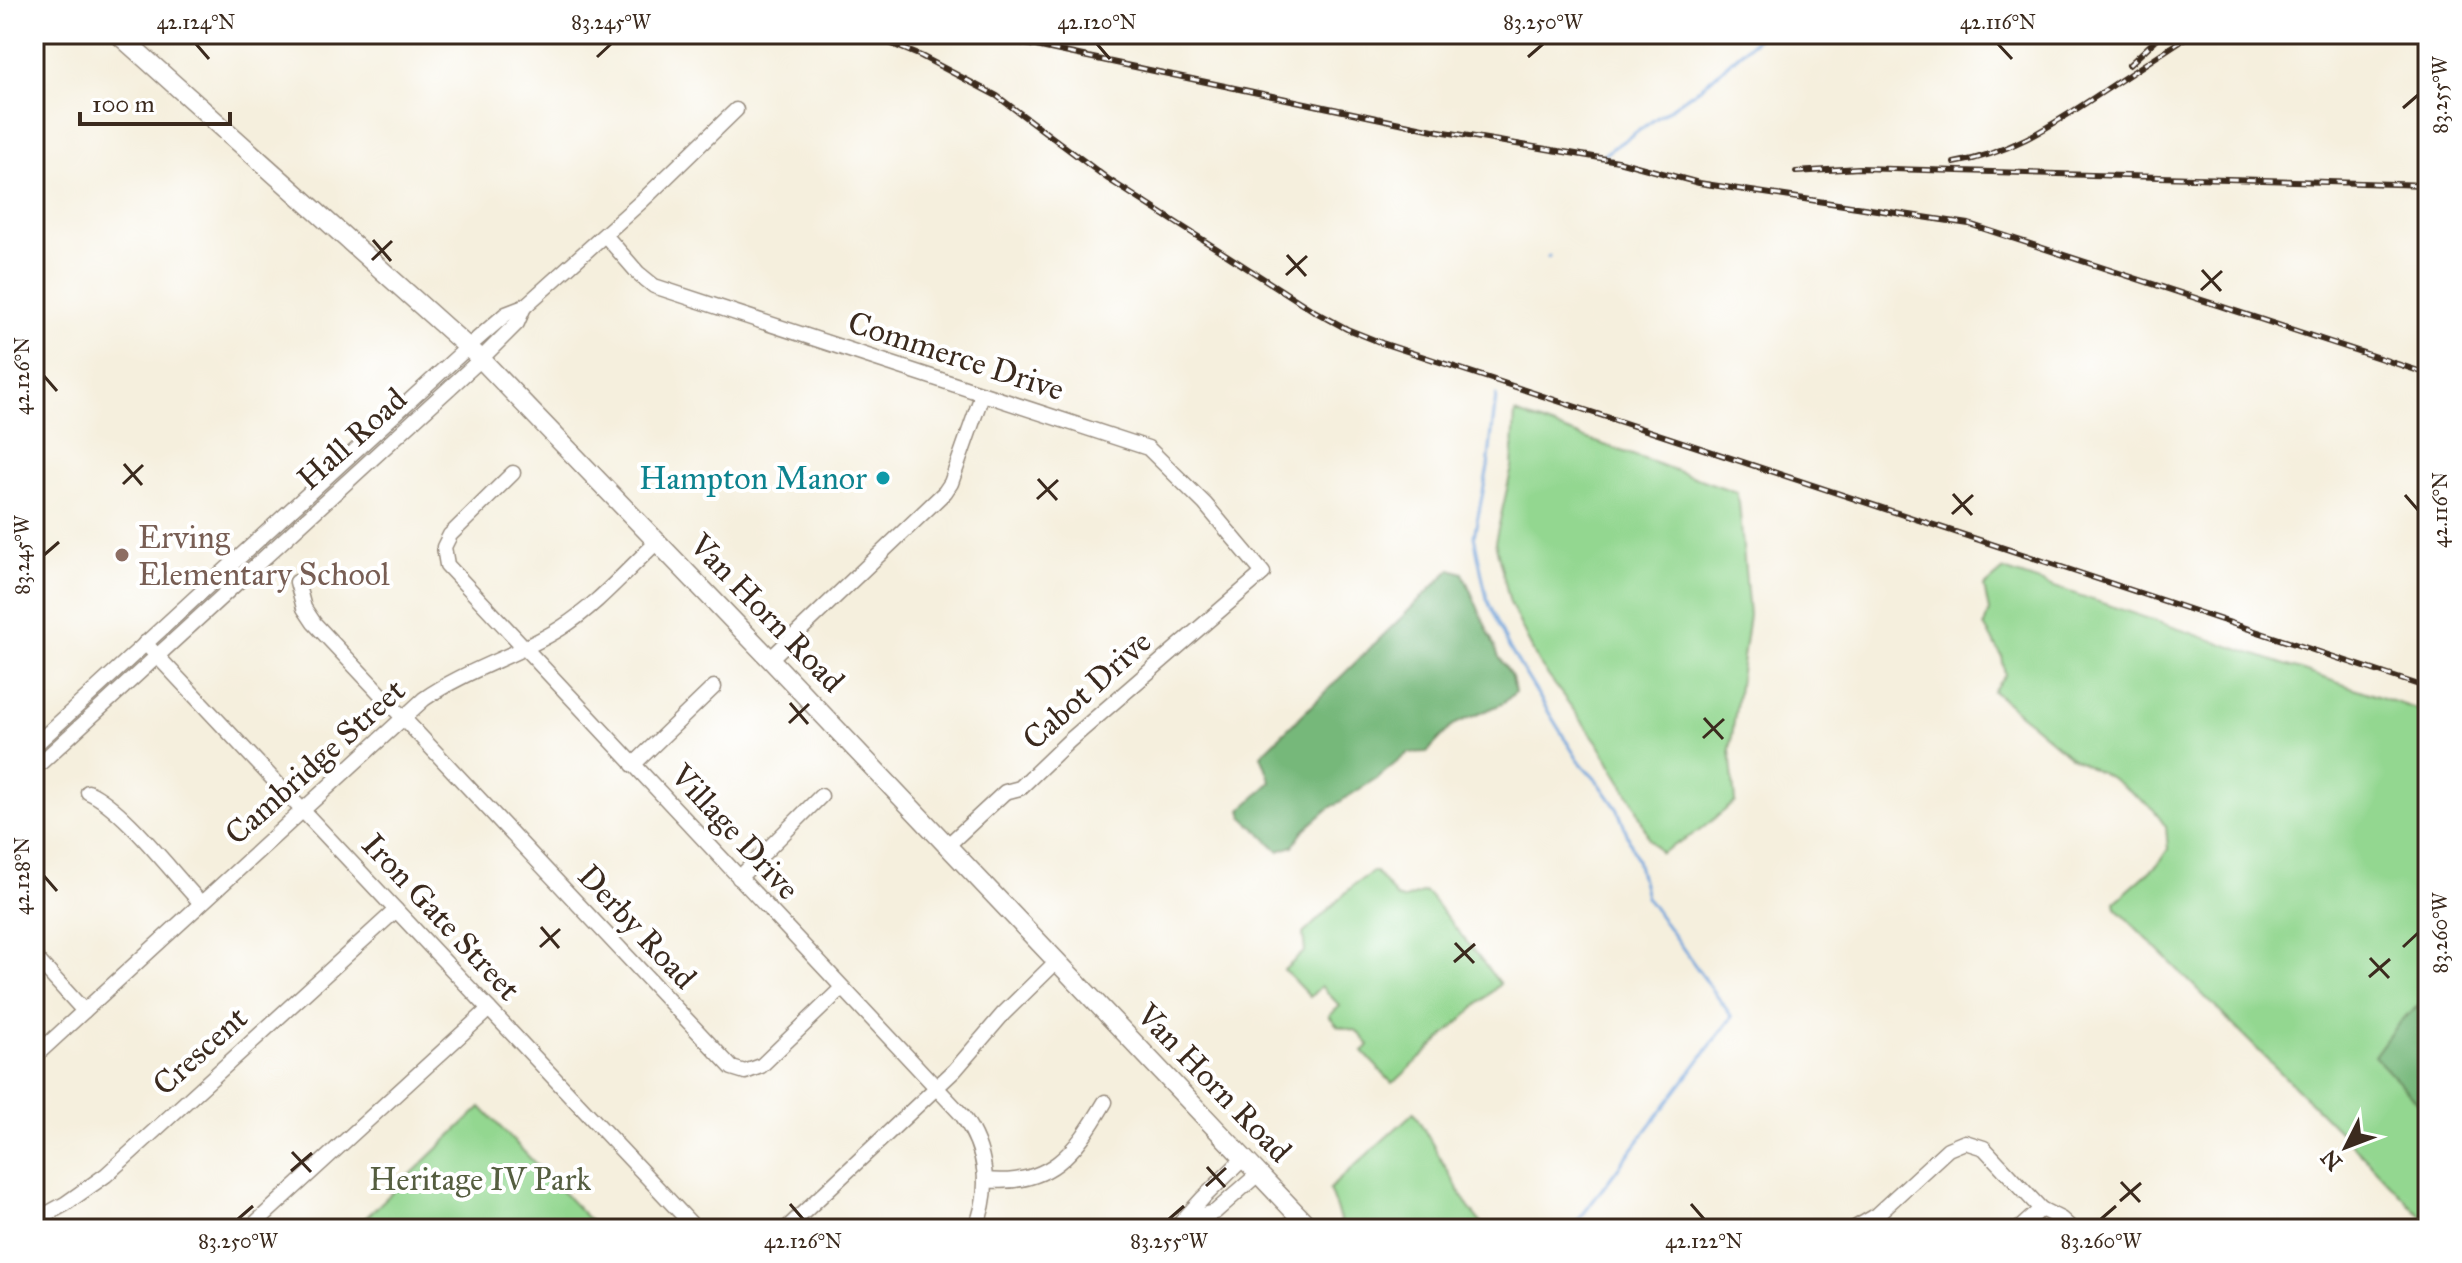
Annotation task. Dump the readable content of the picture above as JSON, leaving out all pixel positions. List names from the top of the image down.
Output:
{
  "streets": {
    "main road": ["Van Horn Road"],
    "street": [
      "Commerce Drive",
      "Hall Road",
      "Cabot Drive",
      "Cambridge Street",
      "Village Drive",
      "Iron Gate Street",
      "Derby Road",
      "Crescent"
    ]
  },
  "crossings": [
    ["Commerce Drive", "Hall Road"],
    ["Commerce Drive", "Cabot Drive"],
    ["Hall Road", "Van Horn Road"],
    ["Hall Road", "Iron Gate Street"],
    ["Van Horn Road", "Cabot Drive"],
    ["Van Horn Road", "Cambridge Street"],
    ["Cambridge Street", "Village Drive"],
    ["Cambridge Street", "Iron Gate Street"],
    ["Cambridge Street", "Derby Road"],
    ["Village Drive", "Derby Road"],
    ["Iron Gate Street", "Crescent"]
  ],
  "parks": ["Heritage IV Park"],
  "places": ["Hampton Manor", "Erving Elementary School"],
  "scale_bar": "100 m",
  "north": "bottom left",
  "coordinates": [
    "42.124°N",
    "83.245°W",
    "42.120°N",
    "83.250°W",
    "42.116°N",
    "83.255°W",
    "42.126°N",
    "42.128°N",
    "83.260°W",
    "42.122°N"
  ]
}
